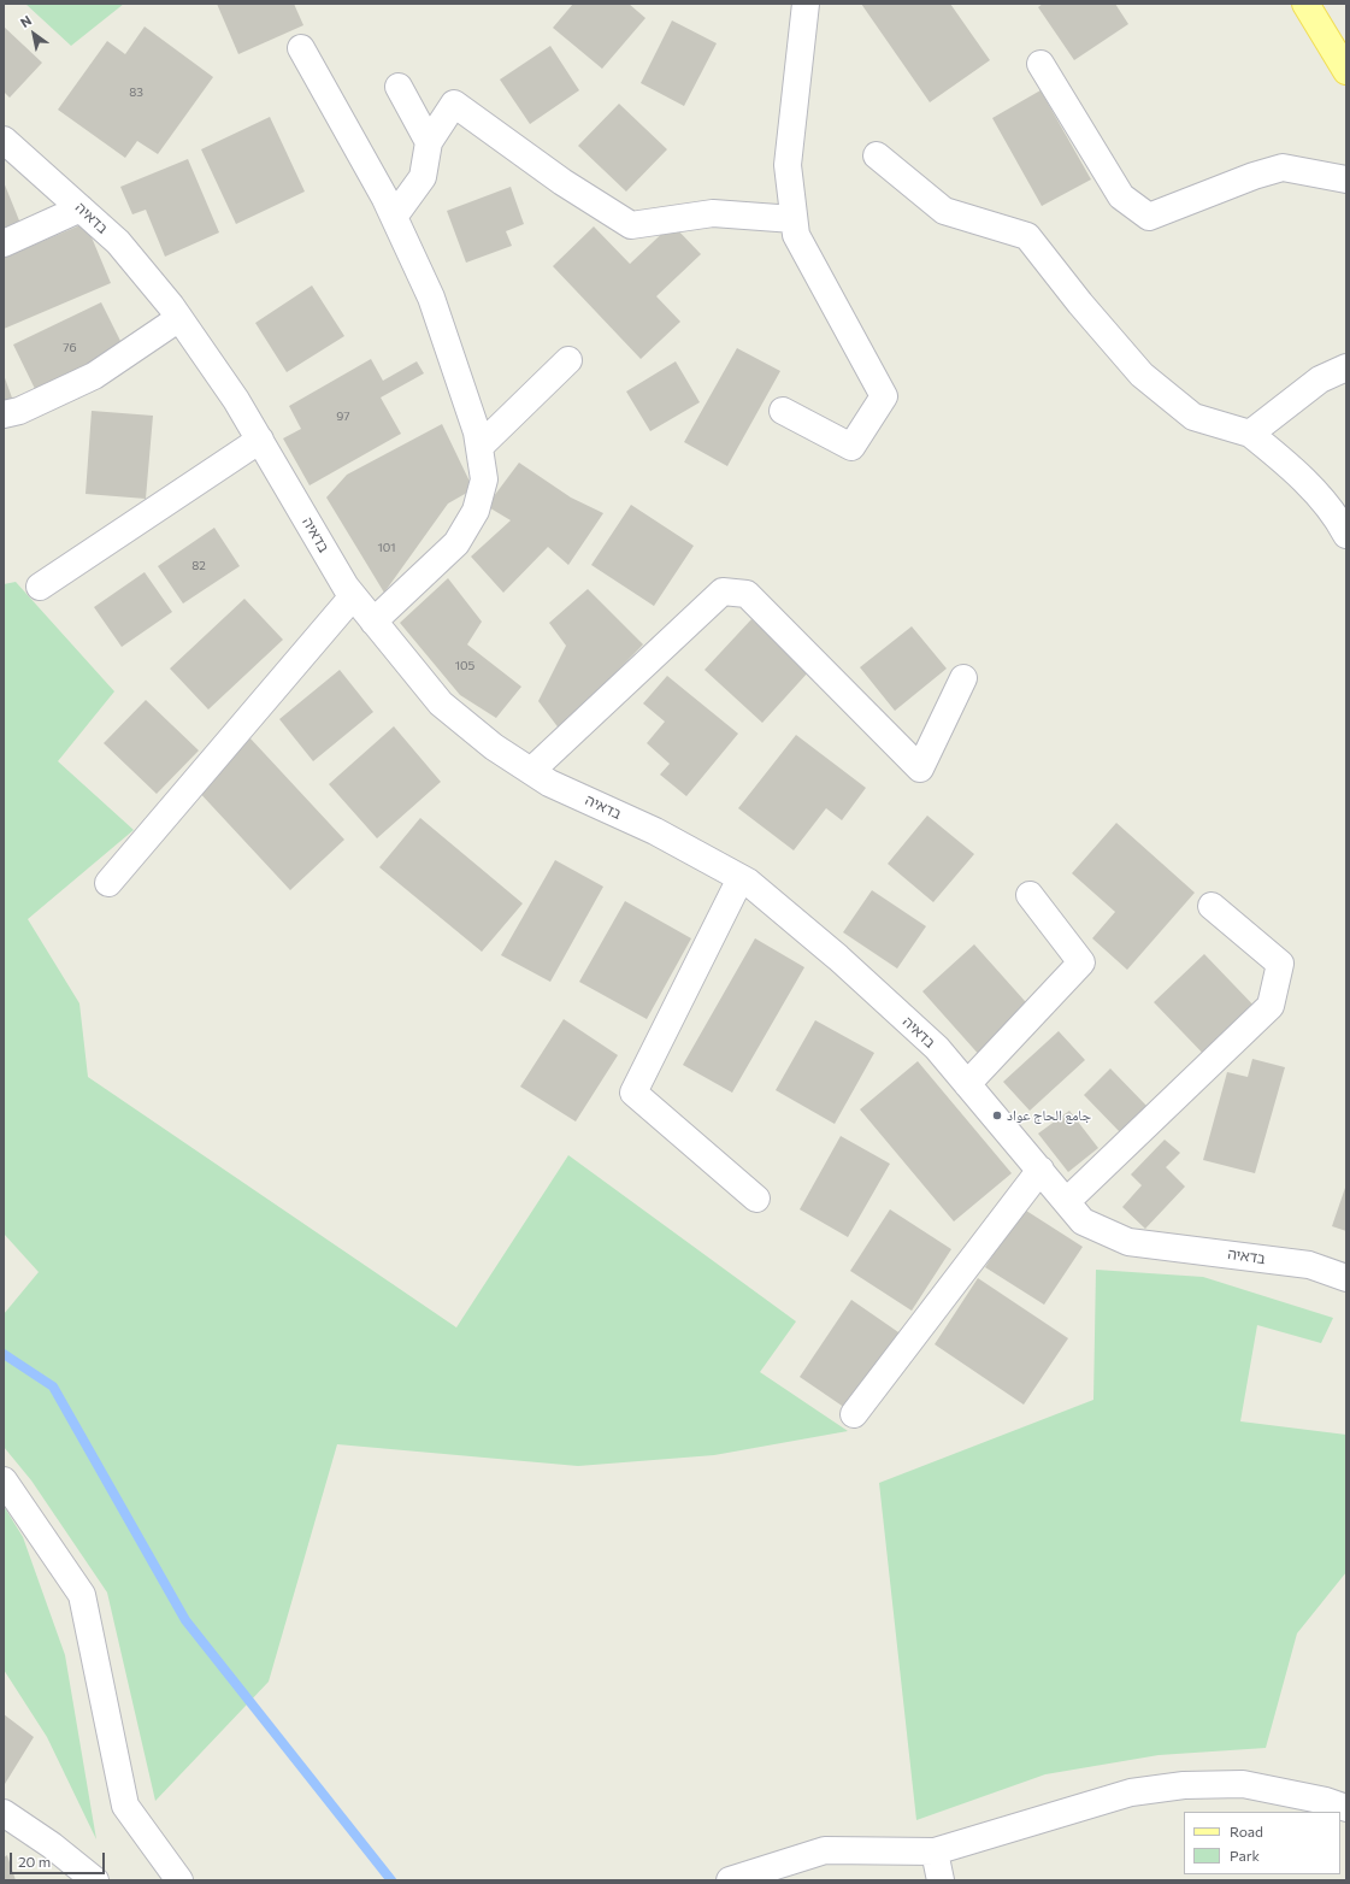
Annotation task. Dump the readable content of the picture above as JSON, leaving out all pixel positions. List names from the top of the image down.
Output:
{
  "streets": {
    "street": ["בדאיה"]
  },
  "places": ["جامع الحاج عواد"],
  "house_numbers": [
    "83",
    "76",
    "97",
    "101",
    "82",
    "105"
  ],
  "legend": ["Road", "Park"],
  "scale_bar": "20 m",
  "north": "top left"
}
